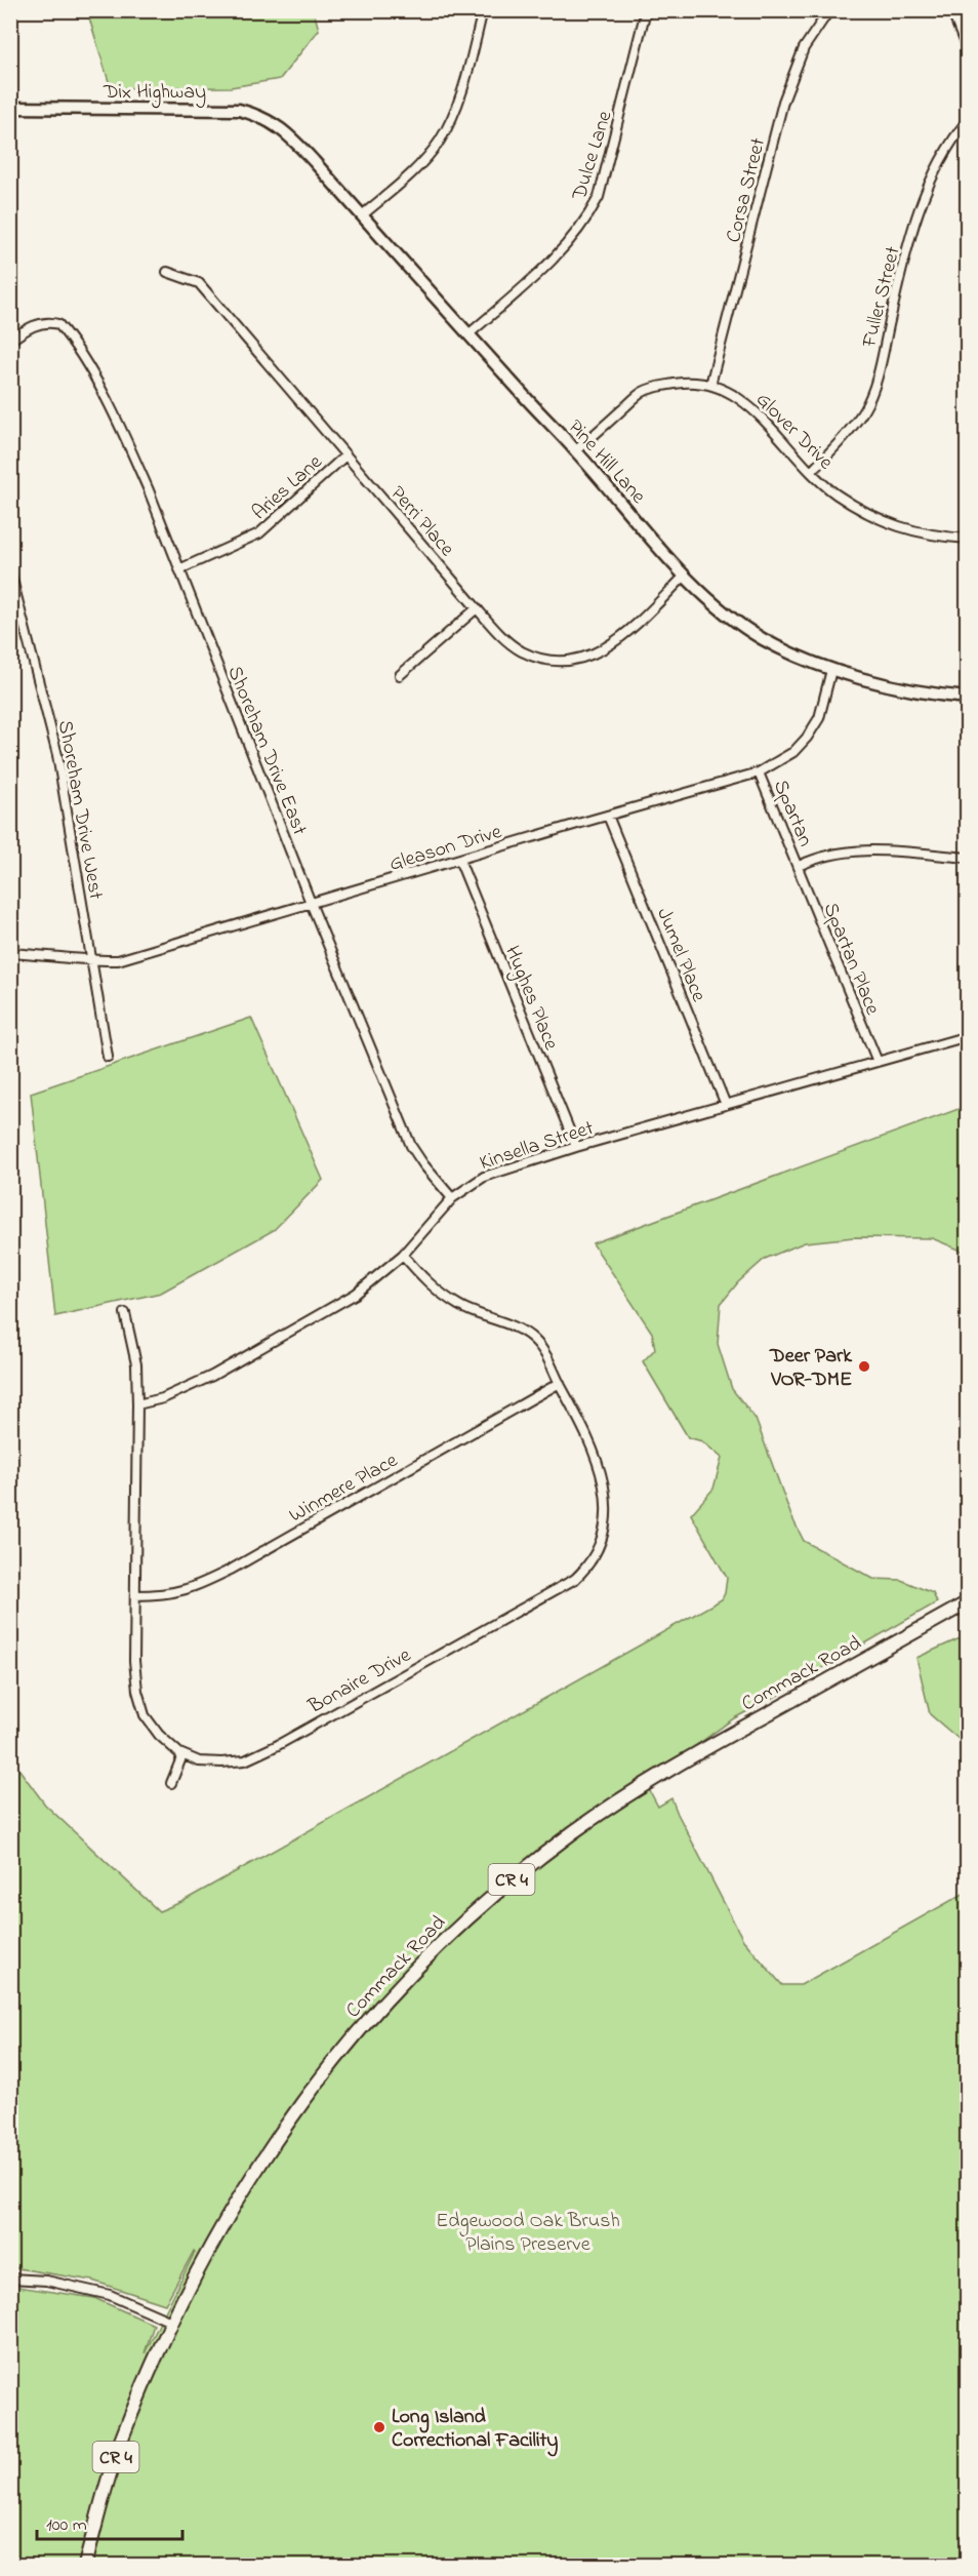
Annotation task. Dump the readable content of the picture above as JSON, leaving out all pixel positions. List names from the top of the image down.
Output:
{
  "streets": {
    "main road": ["Commack Road", "CR 4"],
    "street": [
      "Dix Highway",
      "Dulce Lane",
      "Corsa Street",
      "Fuller Street",
      "Glover Drive",
      "Pine Hill Lane",
      "Aries Lane",
      "Perri Place",
      "Shoreham Drive East",
      "Shoreham Drive West",
      "Spartan",
      "Gleason Drive",
      "Jumel Place",
      "Spartan Place",
      "Hughes Place",
      "Kinsella Street",
      "Winmere Place",
      "Bonaire Drive"
    ]
  },
  "crossings": [
    ["Dix Highway", "Pine Hill Lane"],
    ["Dulce Lane", "Pine Hill Lane"],
    ["Corsa Street", "Glover Drive"],
    ["Fuller Street", "Glover Drive"],
    ["Glover Drive", "Pine Hill Lane"],
    ["Pine Hill Lane", "Perri Place"],
    ["Pine Hill Lane", "Gleason Drive"],
    ["Aries Lane", "Perri Place"],
    ["Aries Lane", "Shoreham Drive East"],
    ["Shoreham Drive East", "Gleason Drive"],
    ["Shoreham Drive East", "Kinsella Street"],
    ["Shoreham Drive West", "Gleason Drive"],
    ["Spartan", "Gleason Drive"],
    ["Spartan", "Spartan Place"],
    ["Gleason Drive", "Jumel Place"],
    ["Gleason Drive", "Hughes Place"],
    ["Jumel Place", "Kinsella Street"],
    ["Spartan Place", "Kinsella Street"],
    ["Hughes Place", "Kinsella Street"],
    ["Kinsella Street", "Bonaire Drive"],
    ["Winmere Place", "Bonaire Drive"]
  ],
  "parks": ["Edgewood Oak Brush Plains Preserve"],
  "places": ["Deer Park VOR-DME", "Long Island Correctional Facility"],
  "scale_bar": "100 m"
}
